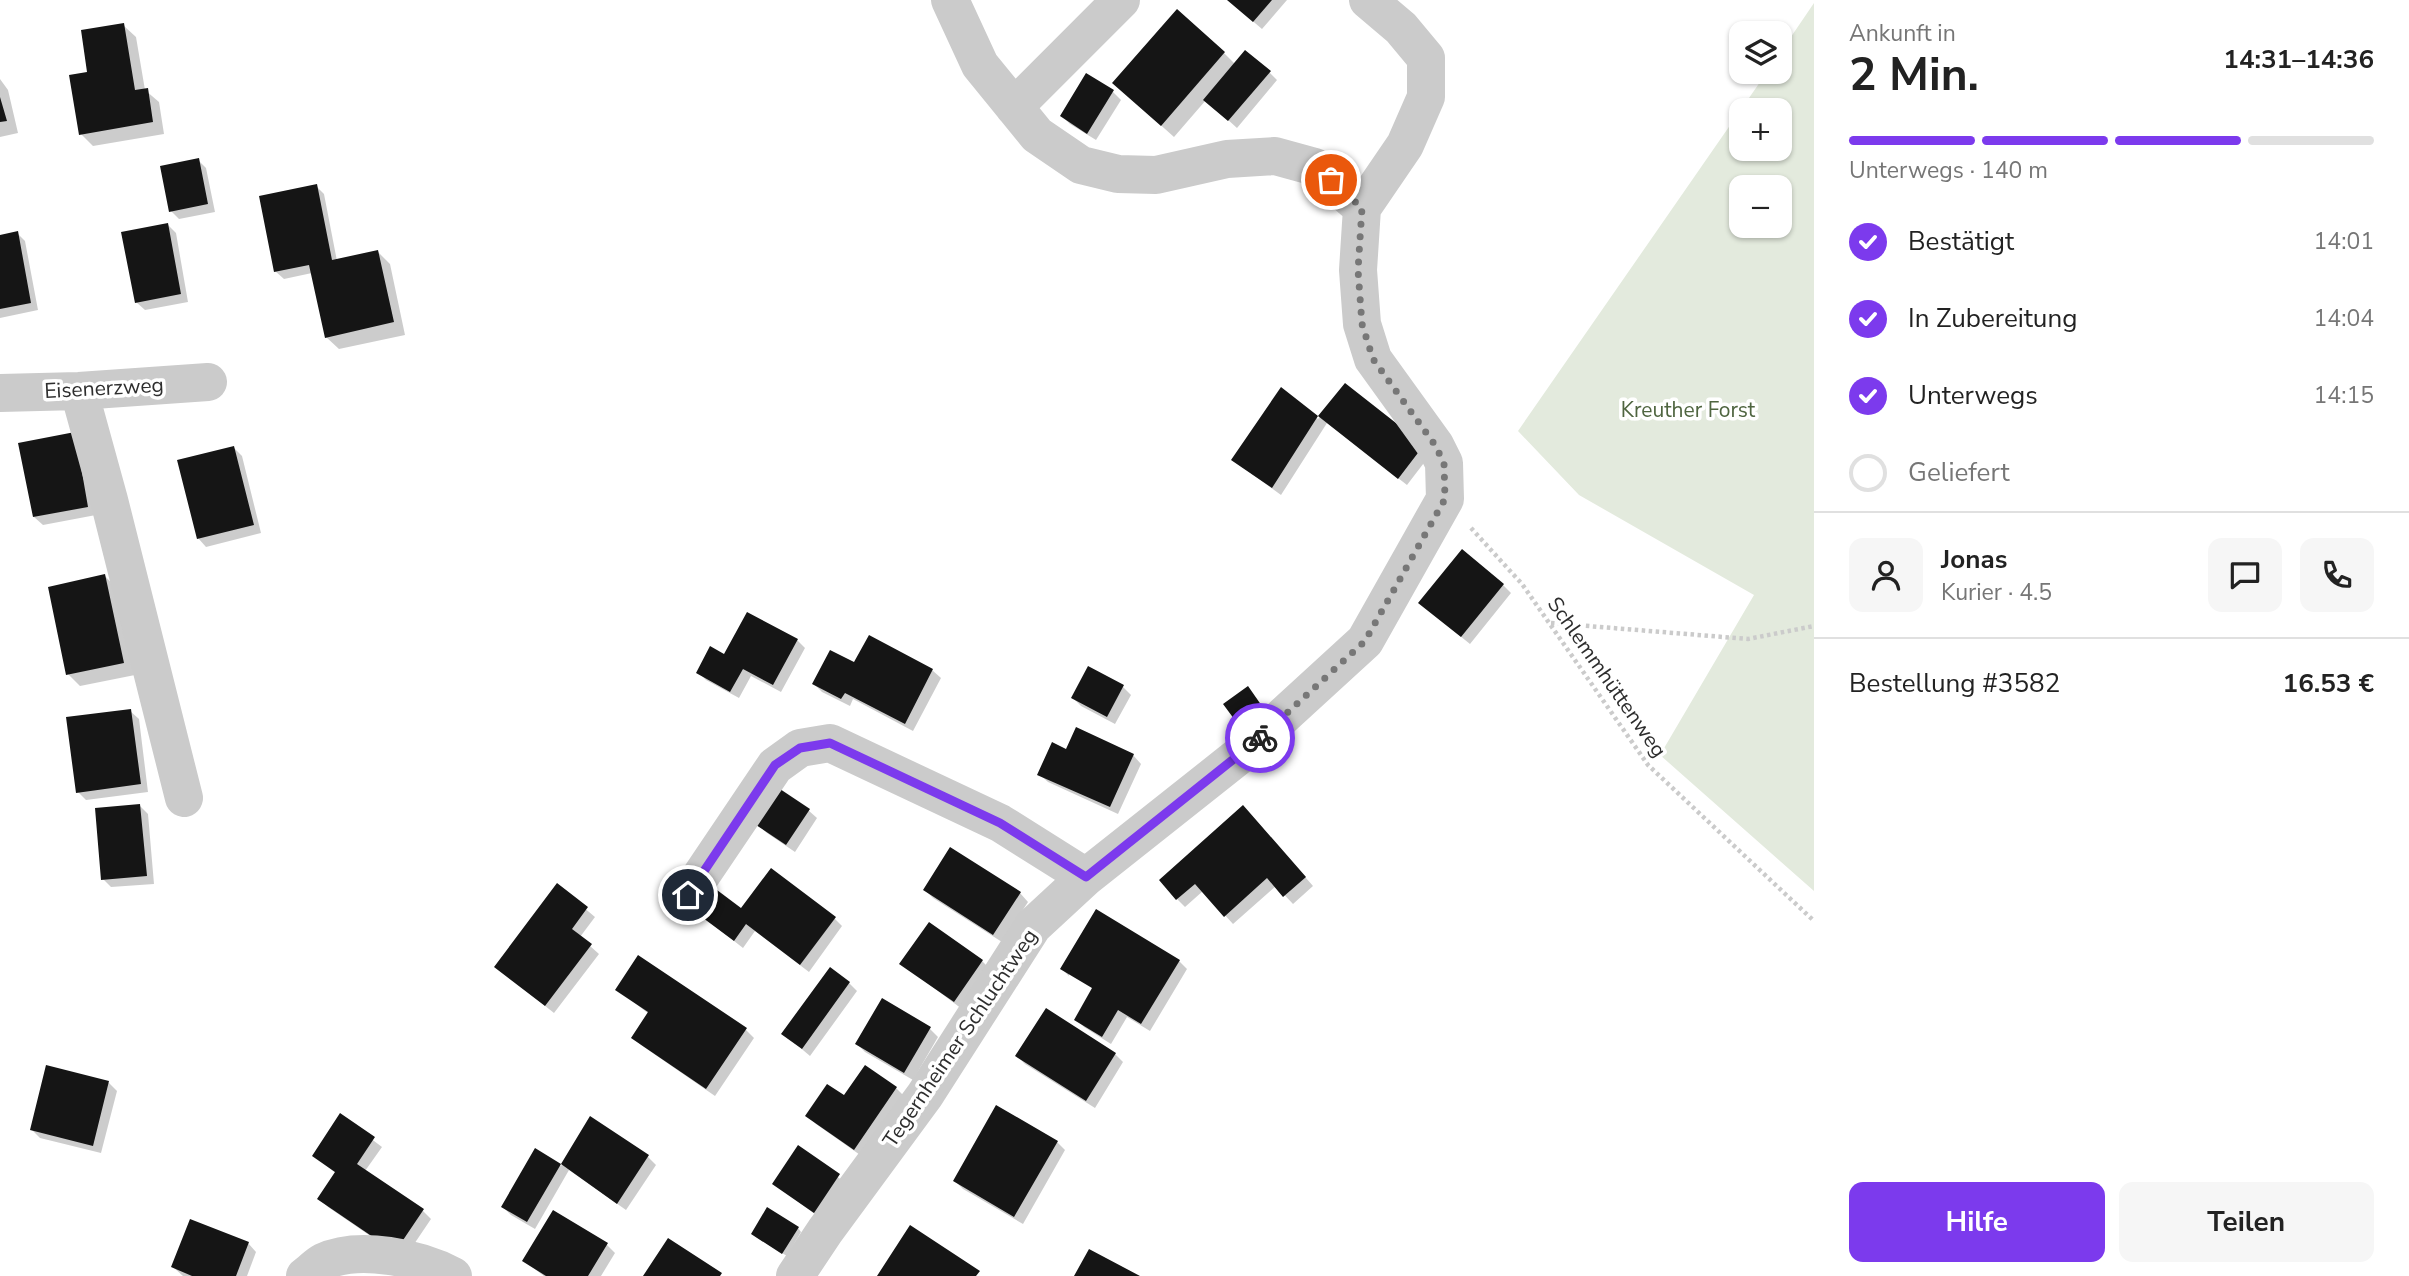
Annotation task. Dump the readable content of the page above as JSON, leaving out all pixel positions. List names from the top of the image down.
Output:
{
  "streets": {
    "street": ["Eisenerzweg", "Tegernheimer Schluchtweg"],
    "path": ["Schlemmhüttenweg"]
  },
  "crossings": [
    ["Schlemmhüttenweg", "Tegernheimer Schluchtweg"]
  ],
  "parks": ["Kreuther Forst"],
  "page": {
    "heading": ["2 Min.", "Ankunft in", "14:31–14:36"],
    "panel": [
      "Jonas",
      "Kurier · 4.5",
      "Bestellung #3582",
      "16.53 €"
    ],
    "map_buttons": ["+", "−"],
    "bar": "Unterwegs · 140 m",
    "list": [
      ["Bestätigt", "14:01"],
      ["In Zubereitung", "14:04"],
      ["Unterwegs", "14:15"],
      "Geliefert"
    ],
    "buttons": ["Hilfe", "Teilen"]
  }
}
